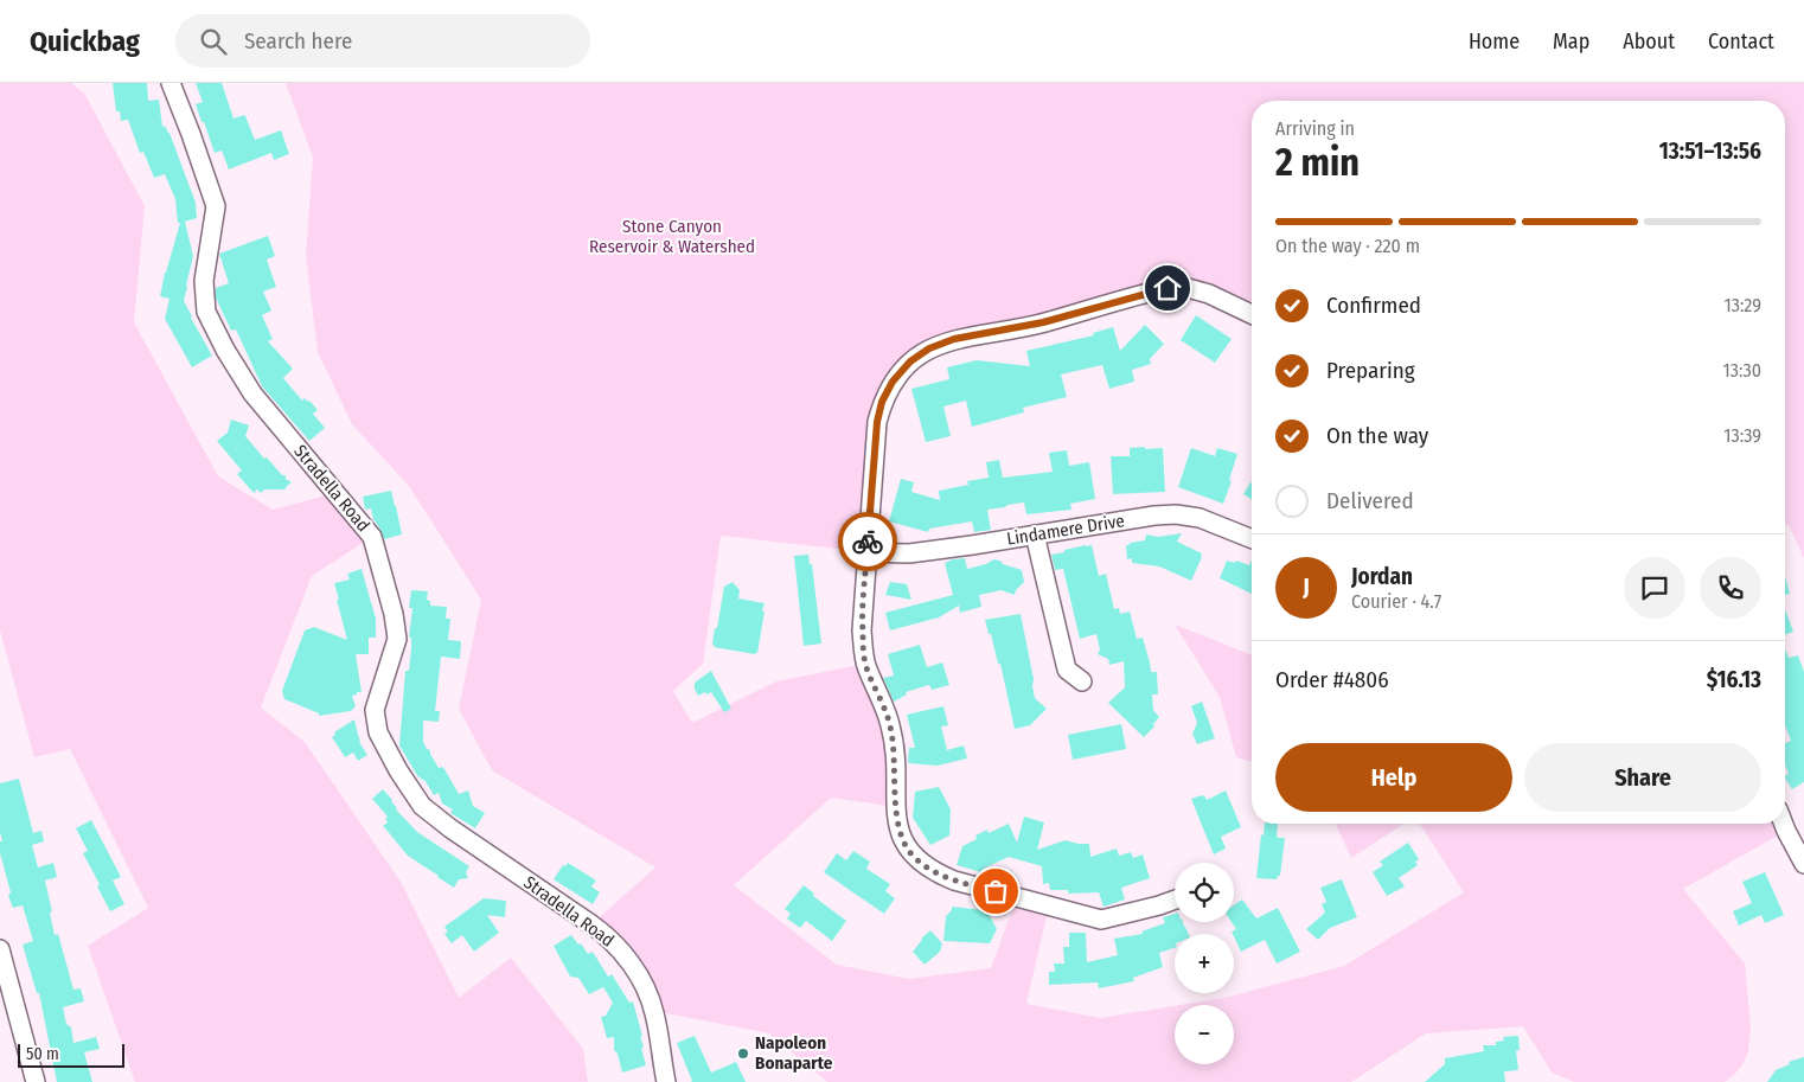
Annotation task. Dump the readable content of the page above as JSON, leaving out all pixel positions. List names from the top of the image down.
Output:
{
  "streets": {
    "street": ["Stradella Road", "Lindamere Drive"]
  },
  "parks": ["Stone Canyon Reservoir & Watershed"],
  "places": ["Napoleon Bonaparte"],
  "scale_bar": "50 m",
  "page": {
    "header": "Quickbag",
    "search": "Search here",
    "nav": [
      "Home",
      "Map",
      "About",
      "Contact"
    ],
    "heading": ["2 min", "Arriving in", "13:51–13:56"],
    "panel": [
      "Jordan",
      "Courier · 4.7",
      "Order #4806",
      "$16.13"
    ],
    "bar": "On the way · 220 m",
    "list": [
      ["Confirmed", "13:29"],
      ["Preparing", "13:30"],
      ["On the way", "13:39"],
      "Delivered"
    ],
    "round": "J",
    "buttons": ["Help", "Share"],
    "map_buttons": ["+", "−"],
    "scale": "50 m"
  }
}
